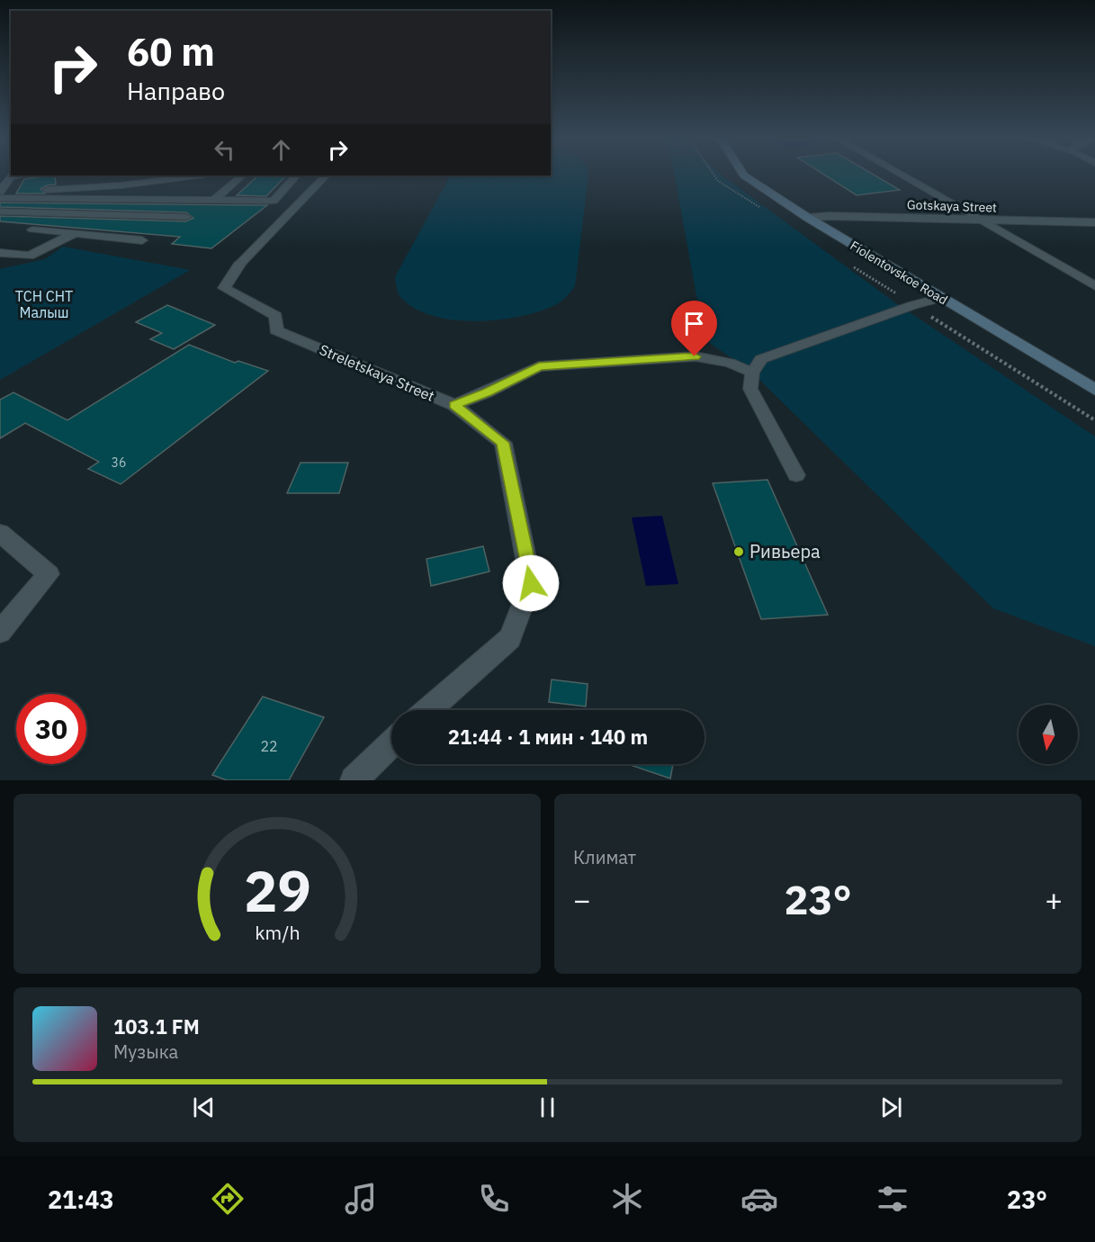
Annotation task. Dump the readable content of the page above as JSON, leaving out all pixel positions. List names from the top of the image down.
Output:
{
  "streets": {
    "main road": ["Fiolentovskoe Road"],
    "street": ["Gotskaya Street", "Streletskaya Street"]
  },
  "crossings": [
    ["Gotskaya Street", "Fiolentovskoe Road"]
  ],
  "parks": ["ТСН СНТ Малыш"],
  "places": ["Ривьера"],
  "house_numbers": ["36", "22"],
  "north": "bottom",
  "page": {
    "turn": ["60 m", "Направо"],
    "limit": "30",
    "trip": "21:44 · 1 мин · 140 m",
    "tile": "Климат",
    "heat": ["−", "23°", "+"],
    "song": ["103.1 FM", "Музыка"],
    "tabs": ["21:43", "23°"],
    "gauge": ["29", "km/h"]
  }
}
